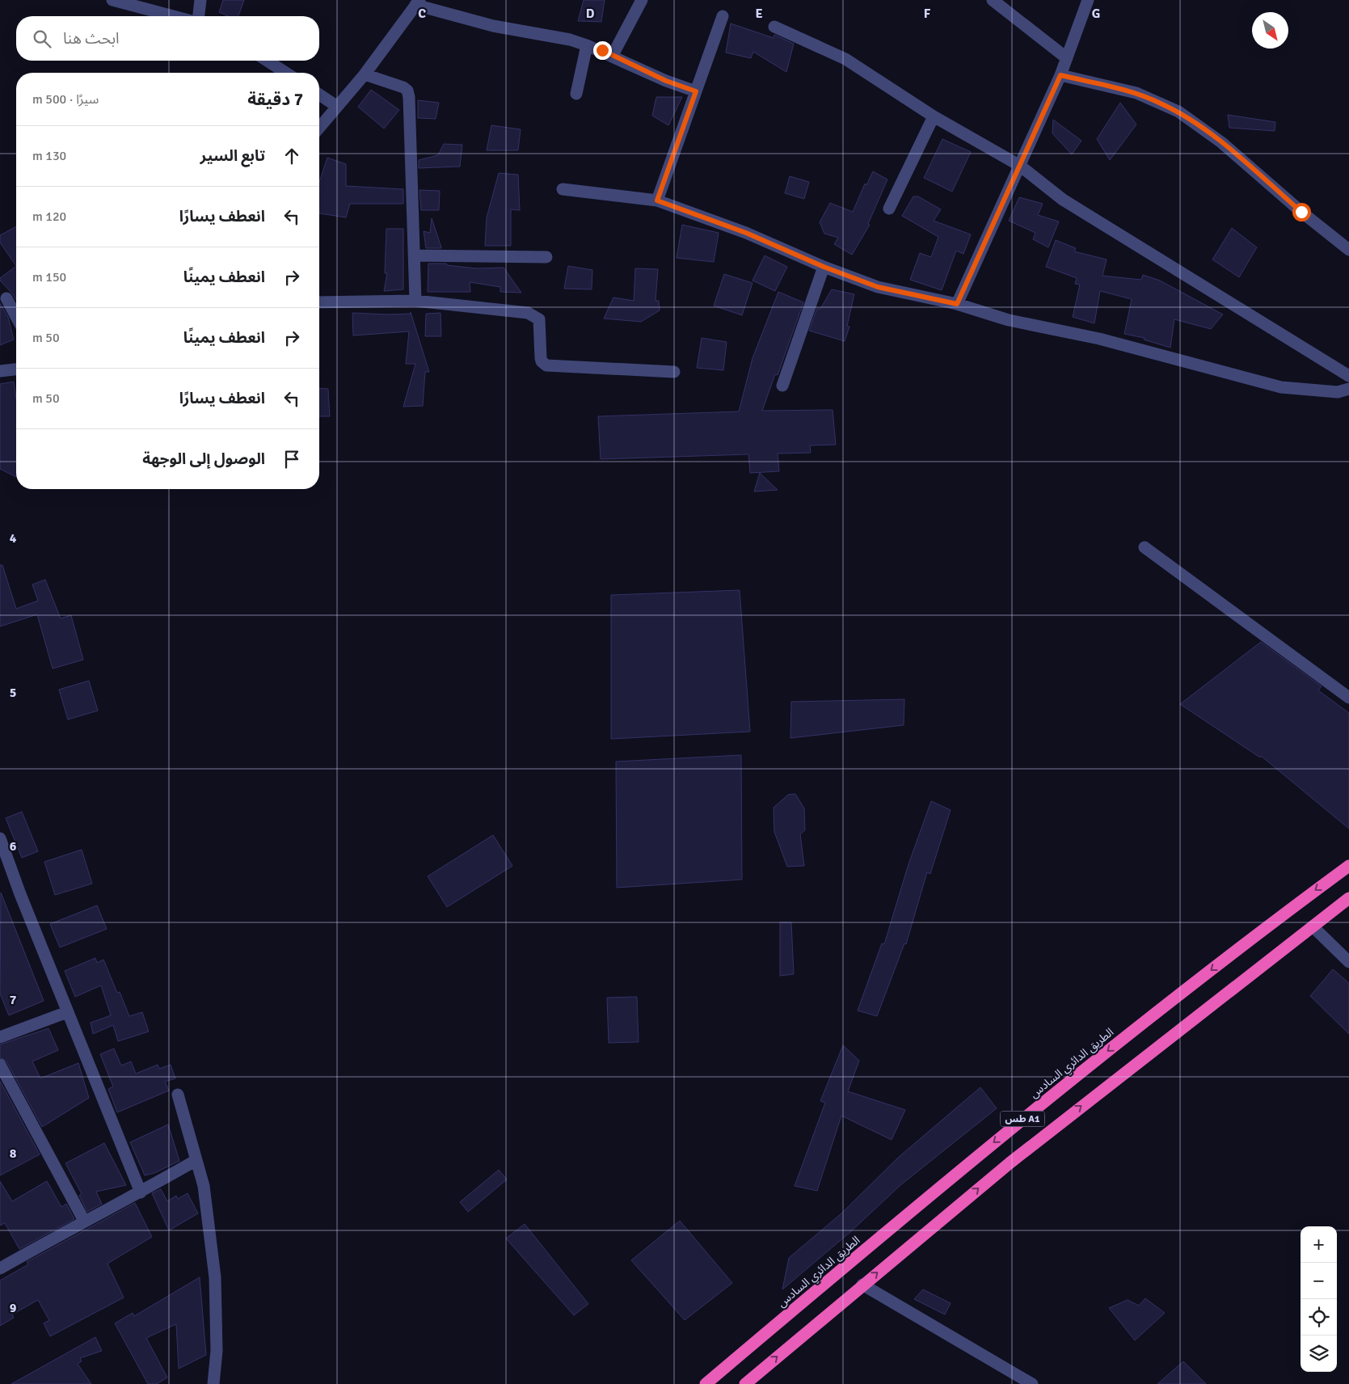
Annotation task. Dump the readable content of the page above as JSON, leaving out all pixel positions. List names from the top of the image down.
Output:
{
  "streets": {
    "highway": ["الطريق الدائري السادس", "طس A1"]
  },
  "north": "bottom right",
  "page": {
    "search": "ابحث هنا",
    "heading": ["7 دقيقة", "سيرًا · 500 m"],
    "list": [
      ["تابع السير", "130 m"],
      ["انعطف يسارًا", "120 m"],
      ["انعطف يمينًا", "150 m"],
      ["انعطف يمينًا", "50 m"],
      ["انعطف يسارًا", "50 m"],
      "الوصول إلى الوجهة"
    ],
    "map_buttons": ["+", "−"]
  },
  "grid": {
    "columns": [
      "C",
      "D",
      "E",
      "F",
      "G"
    ],
    "rows": [
      "4",
      "5",
      "6",
      "7",
      "8",
      "9"
    ]
  }
}
